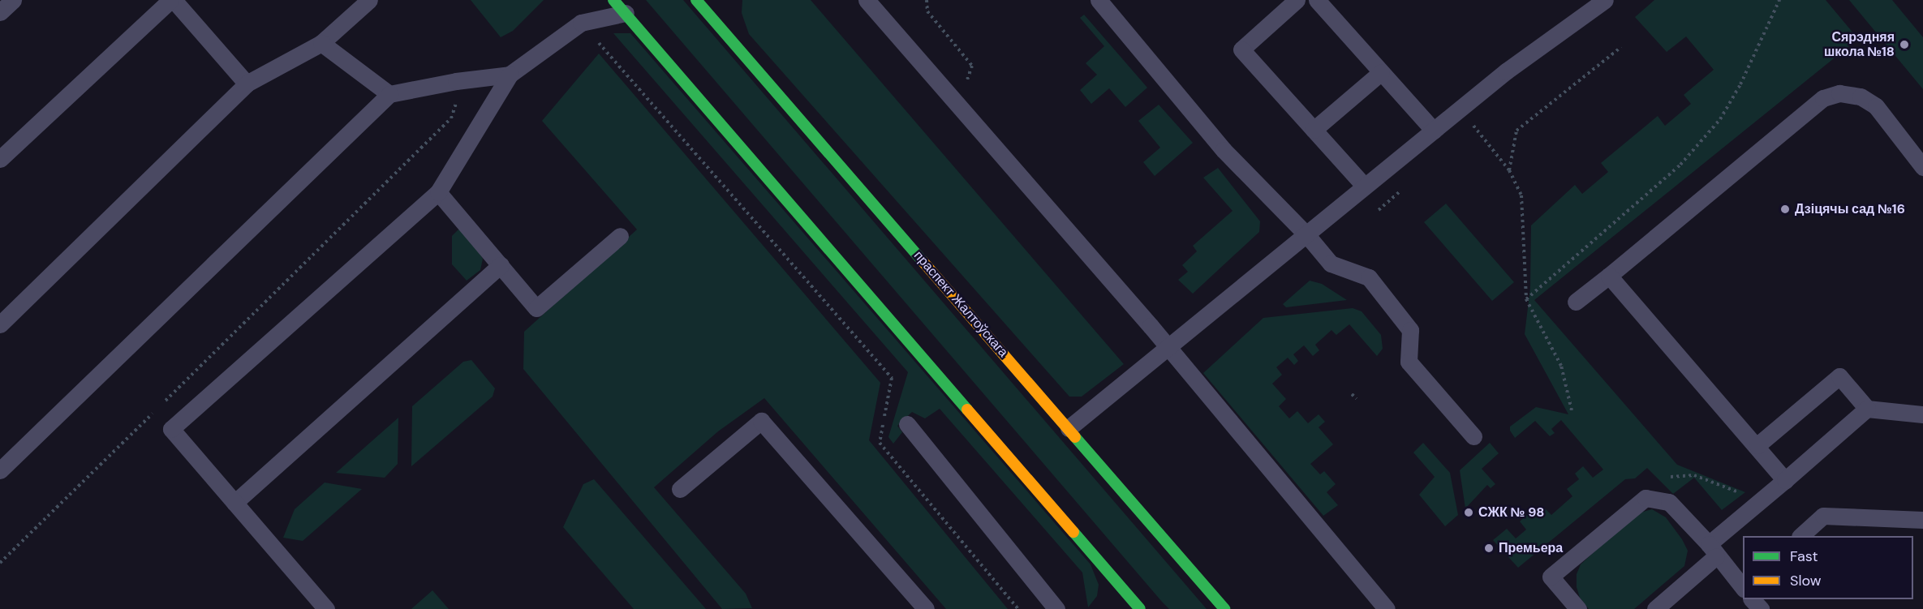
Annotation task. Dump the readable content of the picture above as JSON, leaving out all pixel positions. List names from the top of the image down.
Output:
{
  "streets": {
    "main road": ["праспект Жалтоўскага"]
  },
  "places": [
    "Сярэдняя школа №18",
    "Дзіцячы сад №16",
    "СЖК № 98",
    "Премьера"
  ],
  "legend": ["Fast", "Slow"]
}
